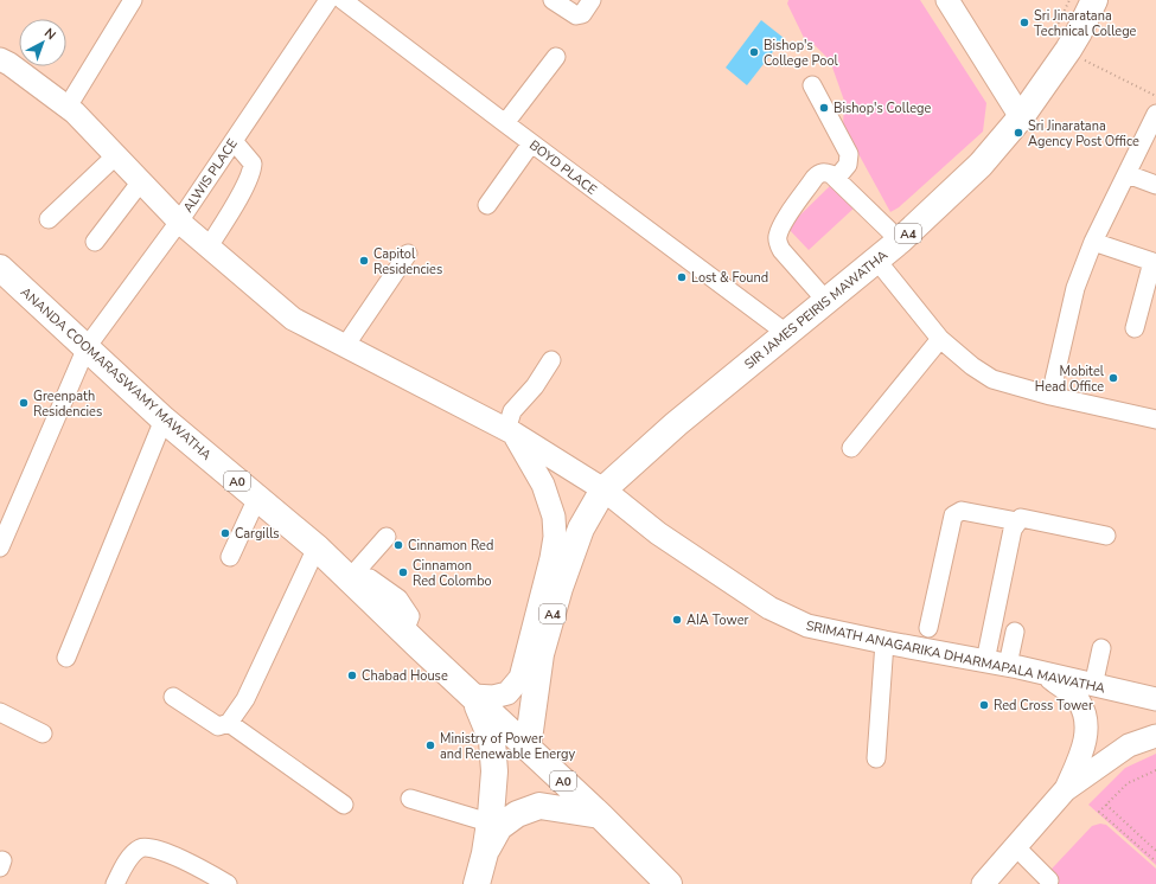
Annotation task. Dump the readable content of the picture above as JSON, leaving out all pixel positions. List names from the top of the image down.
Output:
{
  "streets": {
    "highway": [
      "A4",
      "SIR JAMES PEIRIS MAWATHA",
      "ANANDA COOMARASWAMY MAWATHA",
      "A0"
    ],
    "main road": ["SRIMATH ANAGARIKA DHARMAPALA MAWATHA"],
    "street": ["BOYD PLACE", "ALWIS PLACE"]
  },
  "crossings": [
    ["BOYD PLACE", "SIR JAMES PEIRIS MAWATHA"],
    ["ALWIS PLACE", "ANANDA COOMARASWAMY MAWATHA"],
    ["ALWIS PLACE", "SRIMATH ANAGARIKA DHARMAPALA MAWATHA"],
    ["A4", "SIR JAMES PEIRIS MAWATHA"],
    ["A4", "ANANDA COOMARASWAMY MAWATHA"],
    ["A4", "SRIMATH ANAGARIKA DHARMAPALA MAWATHA"],
    ["SIR JAMES PEIRIS MAWATHA", "SRIMATH ANAGARIKA DHARMAPALA MAWATHA"]
  ],
  "places": [
    "Sri Jinaratana Technical College",
    "Bishop's College Pool",
    "Bishop's College",
    "Sri Jinaratana Agency Post Office",
    "Capitol Residencies",
    "Lost & Found",
    "Mobitel Head Office",
    "Greenpath Residencies",
    "Cargills",
    "Cinnamon Red",
    "Cinnamon Red Colombo",
    "AIA Tower",
    "Chabad House",
    "Red Cross Tower",
    "Ministry of Power and Renewable Energy"
  ],
  "north": "top right"
}
